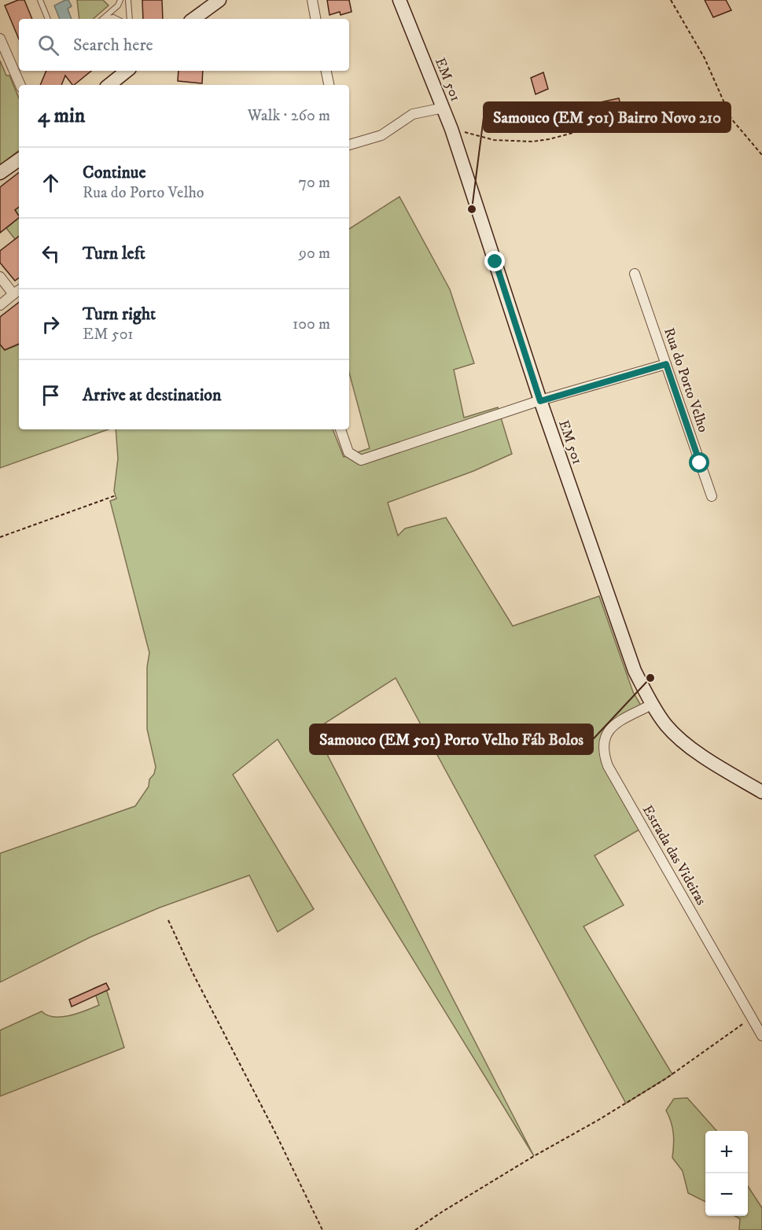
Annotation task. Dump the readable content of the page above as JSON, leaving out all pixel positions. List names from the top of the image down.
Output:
{
  "streets": {
    "main road": ["EM 501"],
    "street": ["Rua do Porto Velho", "Estrada das Videiras"]
  },
  "crossings": [
    ["EM 501", "Estrada das Videiras"]
  ],
  "places": ["Samouco (EM 501) Bairro Novo 210", "Samouco (EM 501) Porto Velho Fáb Bolos"],
  "page": {
    "search": "Search here",
    "heading": ["4 min", "Walk · 260 m"],
    "list": [
      ["Continue", "Rua do Porto Velho", "70 m"],
      ["Turn left", "90 m"],
      ["Turn right", "EM 501", "100 m"],
      "Arrive at destination"
    ],
    "map_buttons": ["+", "−"]
  }
}
